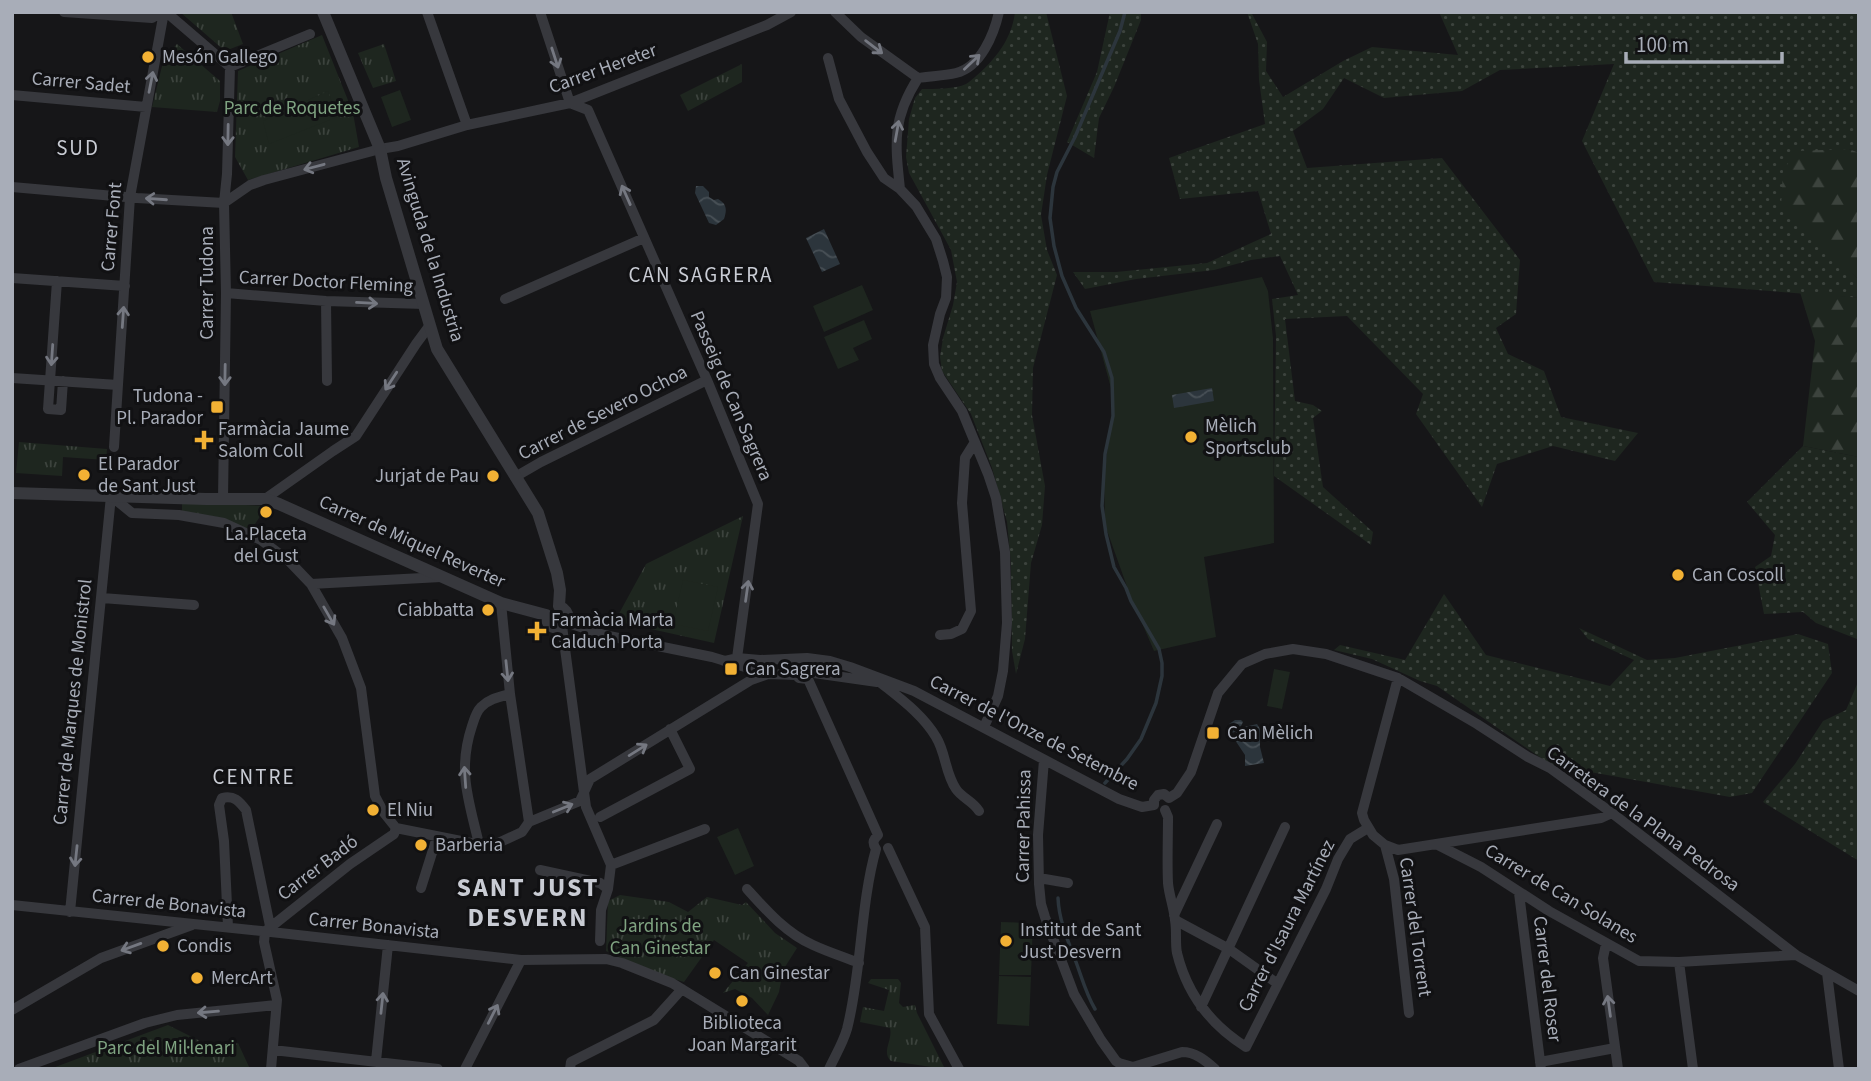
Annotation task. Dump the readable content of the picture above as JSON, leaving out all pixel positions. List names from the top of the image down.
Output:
{
  "streets": {
    "street": [
      "Carrer Hereter",
      "Carrer Sadet",
      "Carrer Font",
      "Avinguda de la Industria",
      "Carrer Doctor Fleming",
      "Carrer Tudona",
      "Passeig de Can Sagrera",
      "Carrer de Severo Ochoa",
      "Carrer de Miquel Reverter",
      "Carrer de Marques de Monistrol",
      "Carrer de l'Onze de Setembre",
      "Carretera de la Plana Pedrosa",
      "Carrer Pahissa",
      "Carrer Badó",
      "Carrer de Can Solanes",
      "Carrer de Bonavista",
      "Carrer Bonavista",
      "Carrer d'Isaura Martínez",
      "Carrer del Torrent",
      "Carrer del Roser"
    ]
  },
  "crossings": [
    ["Carrer Hereter", "Avinguda de la Industria"],
    ["Carrer Hereter", "Carrer Tudona"],
    ["Carrer Hereter", "Passeig de Can Sagrera"],
    ["Carrer Sadet", "Carrer Font"],
    ["Avinguda de la Industria", "Carrer Doctor Fleming"],
    ["Avinguda de la Industria", "Carrer de Severo Ochoa"],
    ["Avinguda de la Industria", "Carrer de Miquel Reverter"],
    ["Carrer Doctor Fleming", "Carrer Tudona"],
    ["Passeig de Can Sagrera", "Carrer de Severo Ochoa"],
    ["Carrer de Marques de Monistrol", "Carrer de Bonavista"],
    ["Carrer de l'Onze de Setembre", "Carrer Pahissa"],
    ["Carretera de la Plana Pedrosa", "Carrer de Can Solanes"],
    ["Carrer Badó", "Carrer de Bonavista"],
    ["Carrer Badó", "Carrer Bonavista"],
    ["Carrer de Can Solanes", "Carrer del Roser"],
    ["Carrer de Bonavista", "Carrer Bonavista"]
  ],
  "one_way": [
    "Carrer Doctor Fleming",
    "Carrer Tudona",
    "Passeig de Can Sagrera",
    "Carrer de Marques de Monistrol"
  ],
  "districts": [
    "SUD",
    "CAN SAGRERA",
    "CENTRE",
    "SANT JUST DESVERN"
  ],
  "parks": ["Parc de Roquetes", "Jardins de Can Ginestar", "Parc del Mil·lenari"],
  "places": {
    "other": [
      "Mesón Gallego",
      "Mèlich Sportsclub",
      "El Parador de Sant Just",
      "Jurjat de Pau",
      "La.Placeta del Gust",
      "Can Coscoll",
      "Ciabbatta",
      "El Niu",
      "Barberia",
      "Institut de Sant Just Desvern",
      "Condis",
      "Can Ginestar",
      "MercArt",
      "Biblioteca Joan Margarit"
    ],
    "transit": ["Tudona - Pl. Parador", "Can Sagrera", "Can Mèlich"],
    "health": ["Farmàcia Jaume Salom Coll", "Farmàcia Marta Calduch Porta"]
  },
  "scale_bar": "100 m"
}
